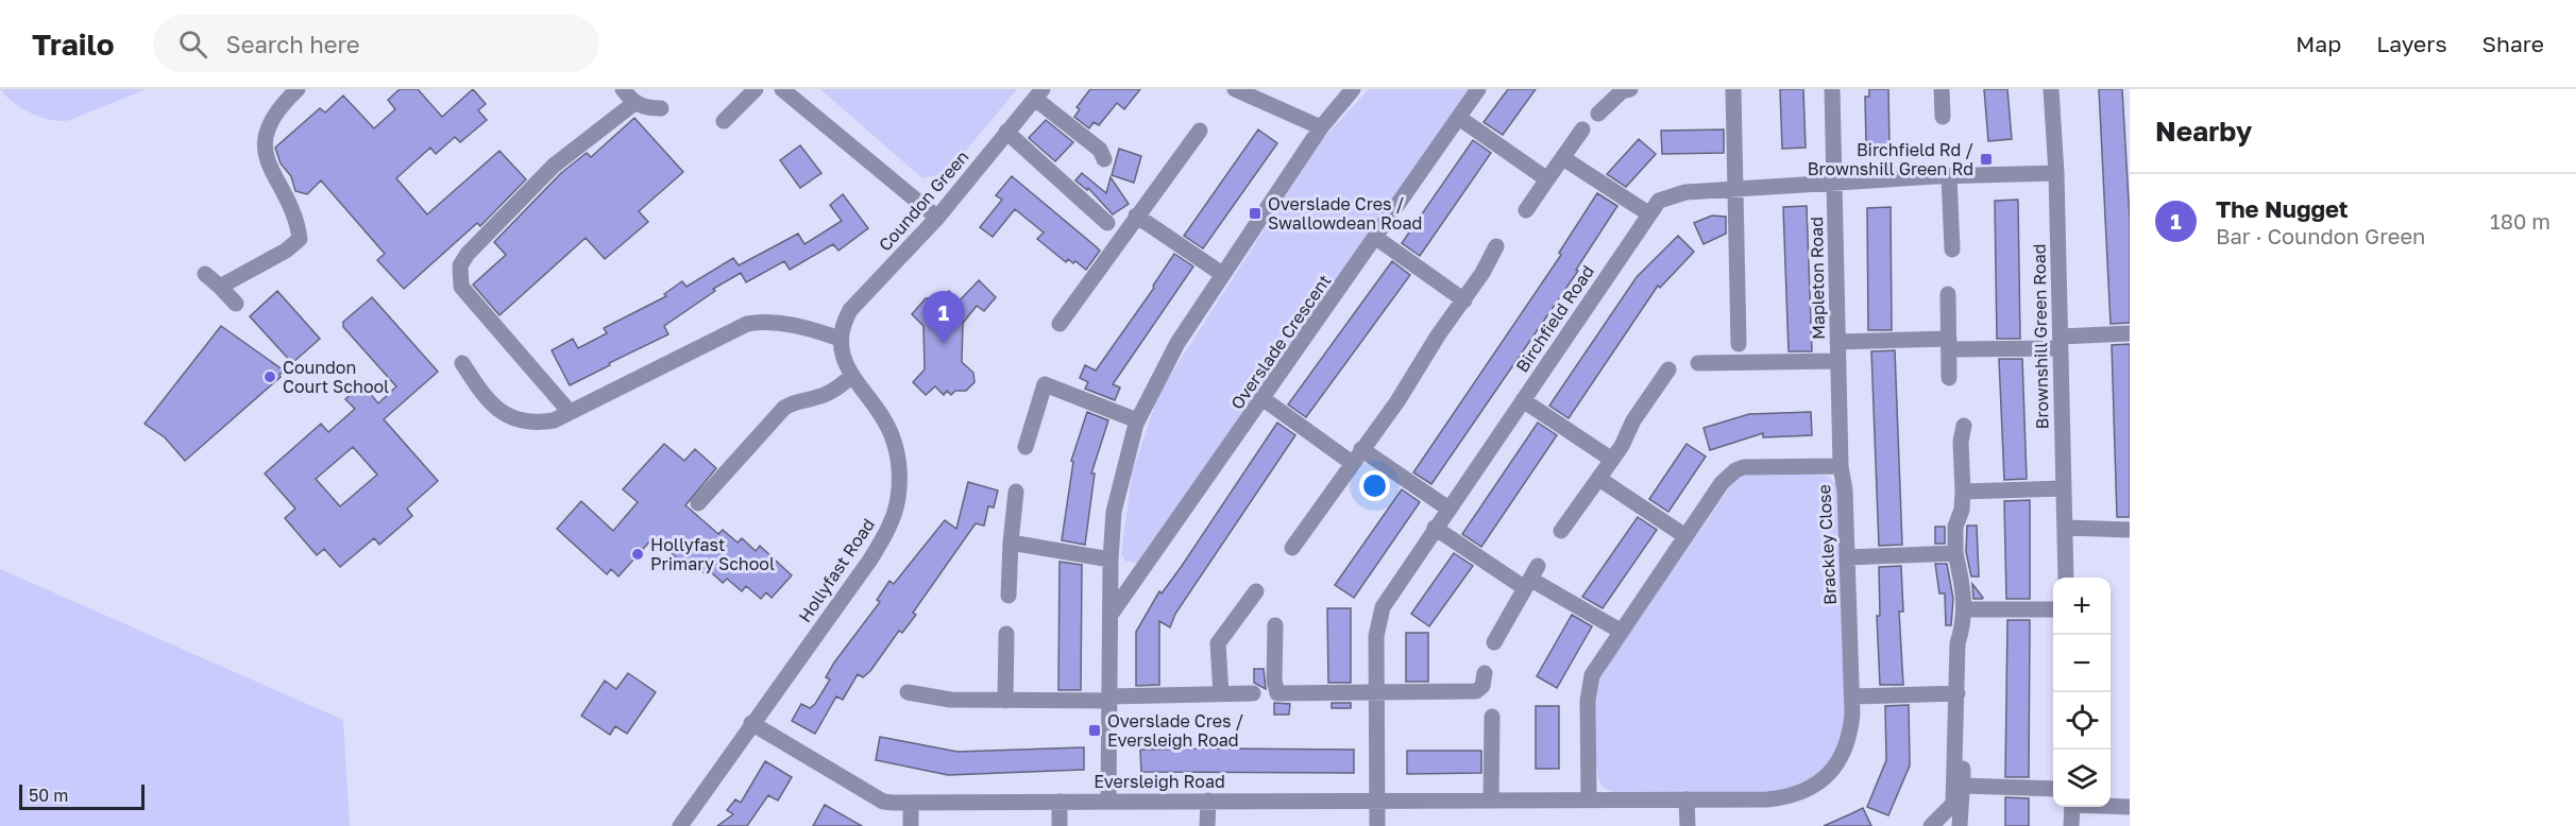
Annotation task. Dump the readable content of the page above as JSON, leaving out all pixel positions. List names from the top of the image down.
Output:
{
  "streets": {
    "street": [
      "Coundon Green",
      "Mapleton Road",
      "Birchfield Road",
      "Brownshill Green Road",
      "Overslade Crescent",
      "Brackley Close",
      "Hollyfast Road",
      "Eversleigh Road"
    ]
  },
  "crossings": [
    ["Coundon Green", "Hollyfast Road"],
    ["Mapleton Road", "Birchfield Road"],
    ["Mapleton Road", "Brackley Close"],
    ["Birchfield Road", "Brownshill Green Road"],
    ["Birchfield Road", "Eversleigh Road"],
    ["Brackley Close", "Eversleigh Road"],
    ["Hollyfast Road", "Eversleigh Road"]
  ],
  "places": {
    "transit": ["Birchfield Rd / Brownshill Green Rd", "Overslade Cres / Swallowdean Road", "Overslade Cres / Eversleigh Road"],
    "other": ["Coundon Court School", "Hollyfast Primary School"]
  },
  "scale_bar": "50 m",
  "page": {
    "header": "Trailo",
    "search": "Search here",
    "nav": ["Map", "Layers", "Share"],
    "heading": "Nearby",
    "list": [
      {
        "mark": "1",
        "name": "The Nugget",
        "note": "Bar · Coundon Green",
        "value": "180 m"
      }
    ],
    "pins": "1",
    "map_buttons": ["+", "−"],
    "scale": "50 m"
  }
}
